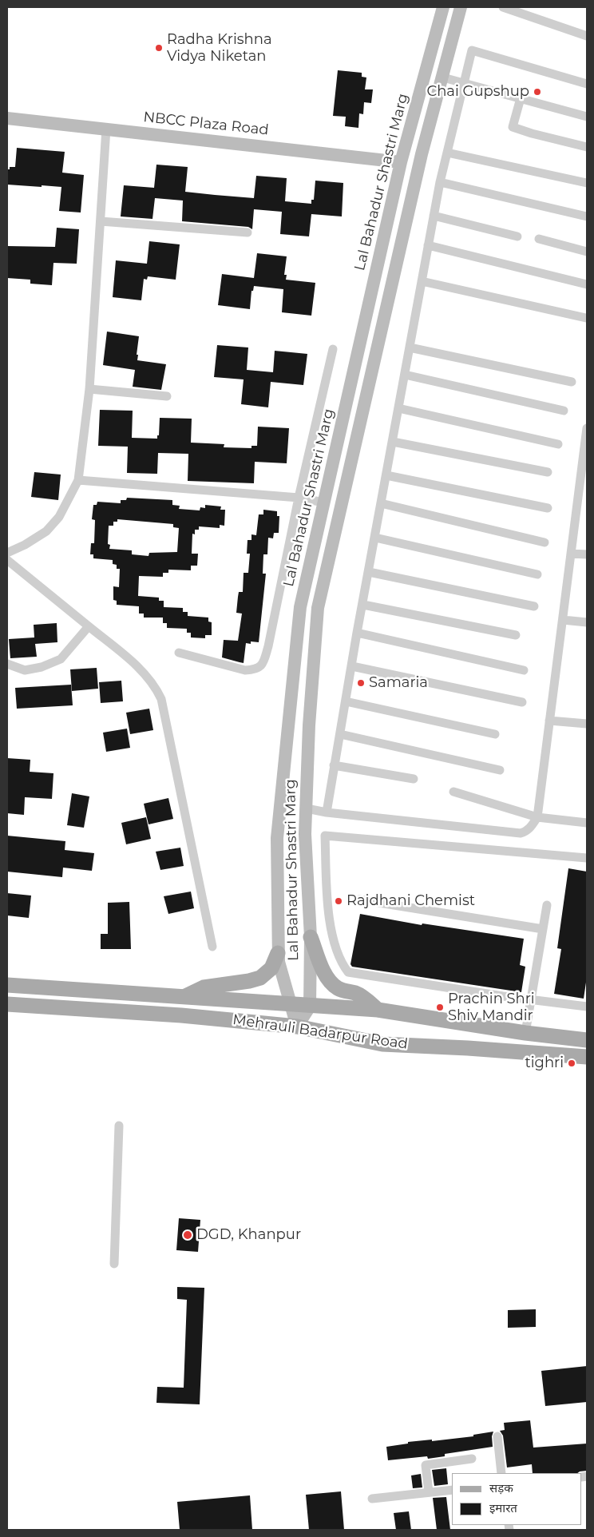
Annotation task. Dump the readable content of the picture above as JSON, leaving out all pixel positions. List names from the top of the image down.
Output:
{
  "streets": {
    "main road": ["NBCC Plaza Road", "Lal Bahadur Shastri Marg", "Mehrauli Badarpur Road"]
  },
  "crossings": [
    ["NBCC Plaza Road", "Lal Bahadur Shastri Marg"],
    ["Lal Bahadur Shastri Marg", "Mehrauli Badarpur Road"]
  ],
  "places": [
    "Radha Krishna Vidya Niketan",
    "Chai Gupshup",
    "Samaria",
    "Rajdhani Chemist",
    "Prachin Shri Shiv Mandir",
    "tighri",
    "DGD, Khanpur"
  ],
  "legend": ["सड़क", "इमारत"]
}
